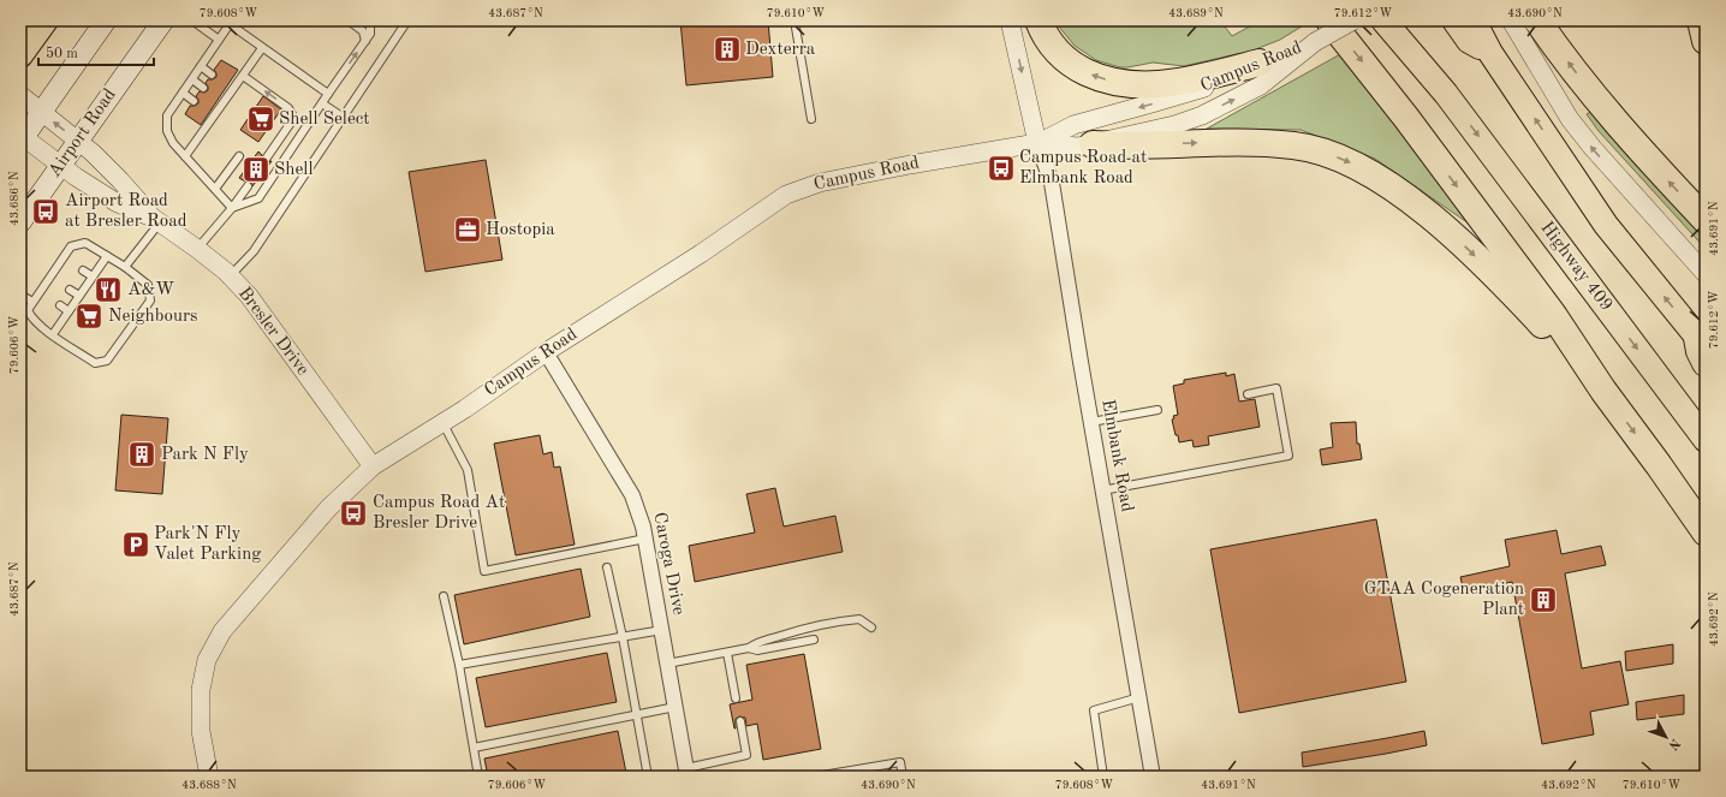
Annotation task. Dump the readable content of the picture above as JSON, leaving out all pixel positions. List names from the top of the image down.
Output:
{
  "streets": {
    "highway": ["Highway 409"],
    "main road": ["Airport Road"],
    "street": [
      "Campus Road",
      "Bresler Drive",
      "Elmbank Road",
      "Caroga Drive"
    ]
  },
  "crossings": [
    ["Campus Road", "Bresler Drive"],
    ["Campus Road", "Elmbank Road"],
    ["Campus Road", "Caroga Drive"],
    ["Airport Road", "Bresler Drive"]
  ],
  "places": {
    "building": [
      "Dexterra",
      "Shell",
      "Park N Fly",
      "GTAA Cogeneration Plant"
    ],
    "supermarket": ["Shell Select", "Neighbours"],
    "bus stop": ["Campus Road at Elmbank Road", "Airport Road at Bresler Road", "Campus Road At Bresler Drive"],
    "office": ["Hostopia"],
    "restaurant": ["A&W"],
    "parking": ["Park'N Fly Valet Parking"]
  },
  "scale_bar": "50 m",
  "north": "bottom right",
  "coordinates": [
    "79.608°W",
    "43.687°N",
    "79.610°W",
    "43.689°N",
    "79.612°W",
    "43.690°N",
    "43.686°N",
    "43.691°N",
    "79.606°W",
    "43.692°N",
    "43.688°N"
  ]
}
